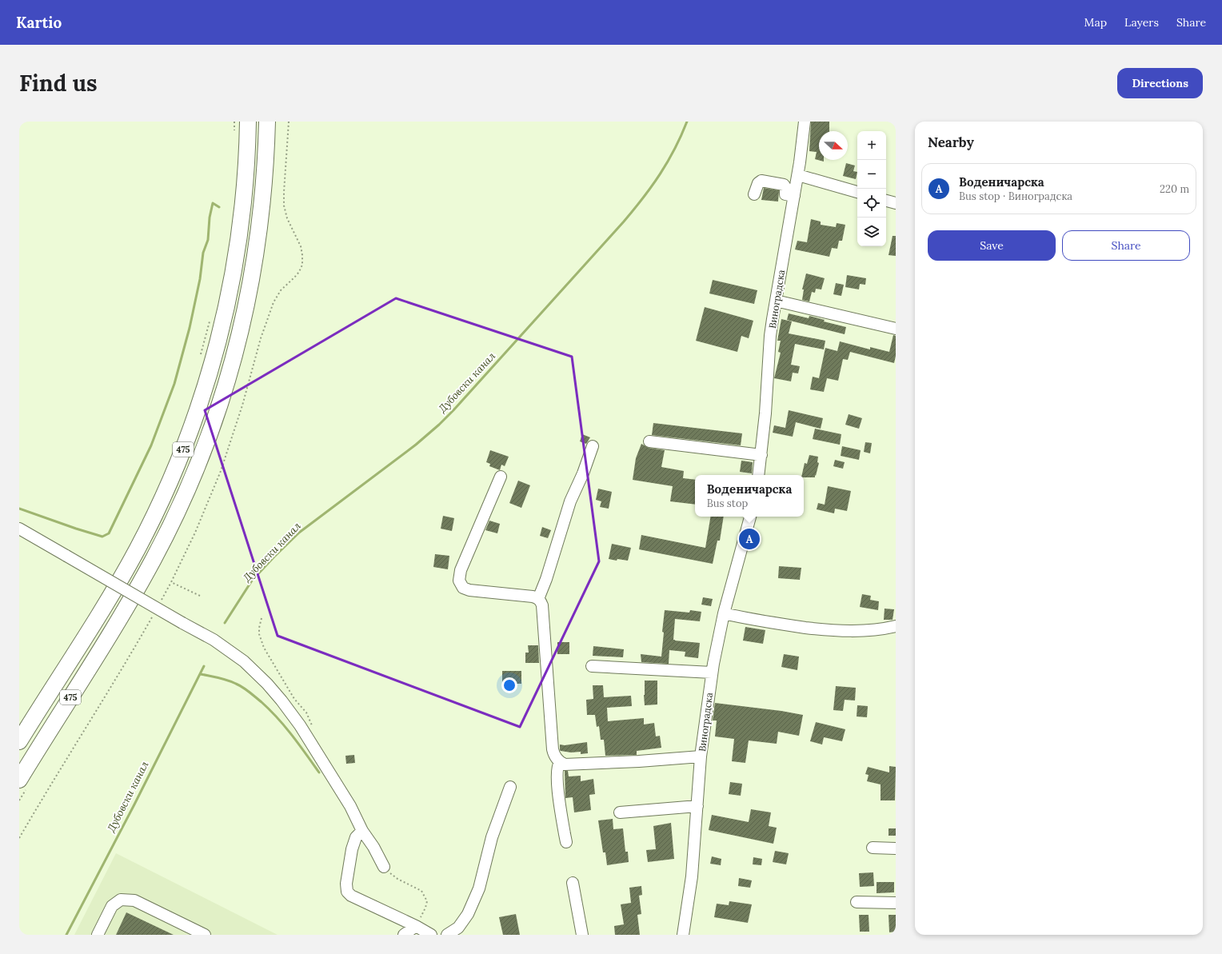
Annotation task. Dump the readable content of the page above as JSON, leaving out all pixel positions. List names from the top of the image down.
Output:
{
  "streets": {
    "highway": ["475"],
    "street": ["Виноградска"]
  },
  "water": ["Дубовски канал"],
  "north": "right",
  "page": {
    "header": "Kartio",
    "nav": ["Map", "Layers", "Share"],
    "buttons": [
      "Directions",
      ["Save", "Share"]
    ],
    "title": "Find us",
    "heading": "Nearby",
    "map_buttons": ["+", "−"],
    "list": [
      {
        "mark": "A",
        "name": "Воденичарска",
        "note": "Bus stop · Виноградска",
        "value": "220 m"
      }
    ],
    "popup": ["Воденичарска", "Bus stop"],
    "pins": "A"
  }
}
